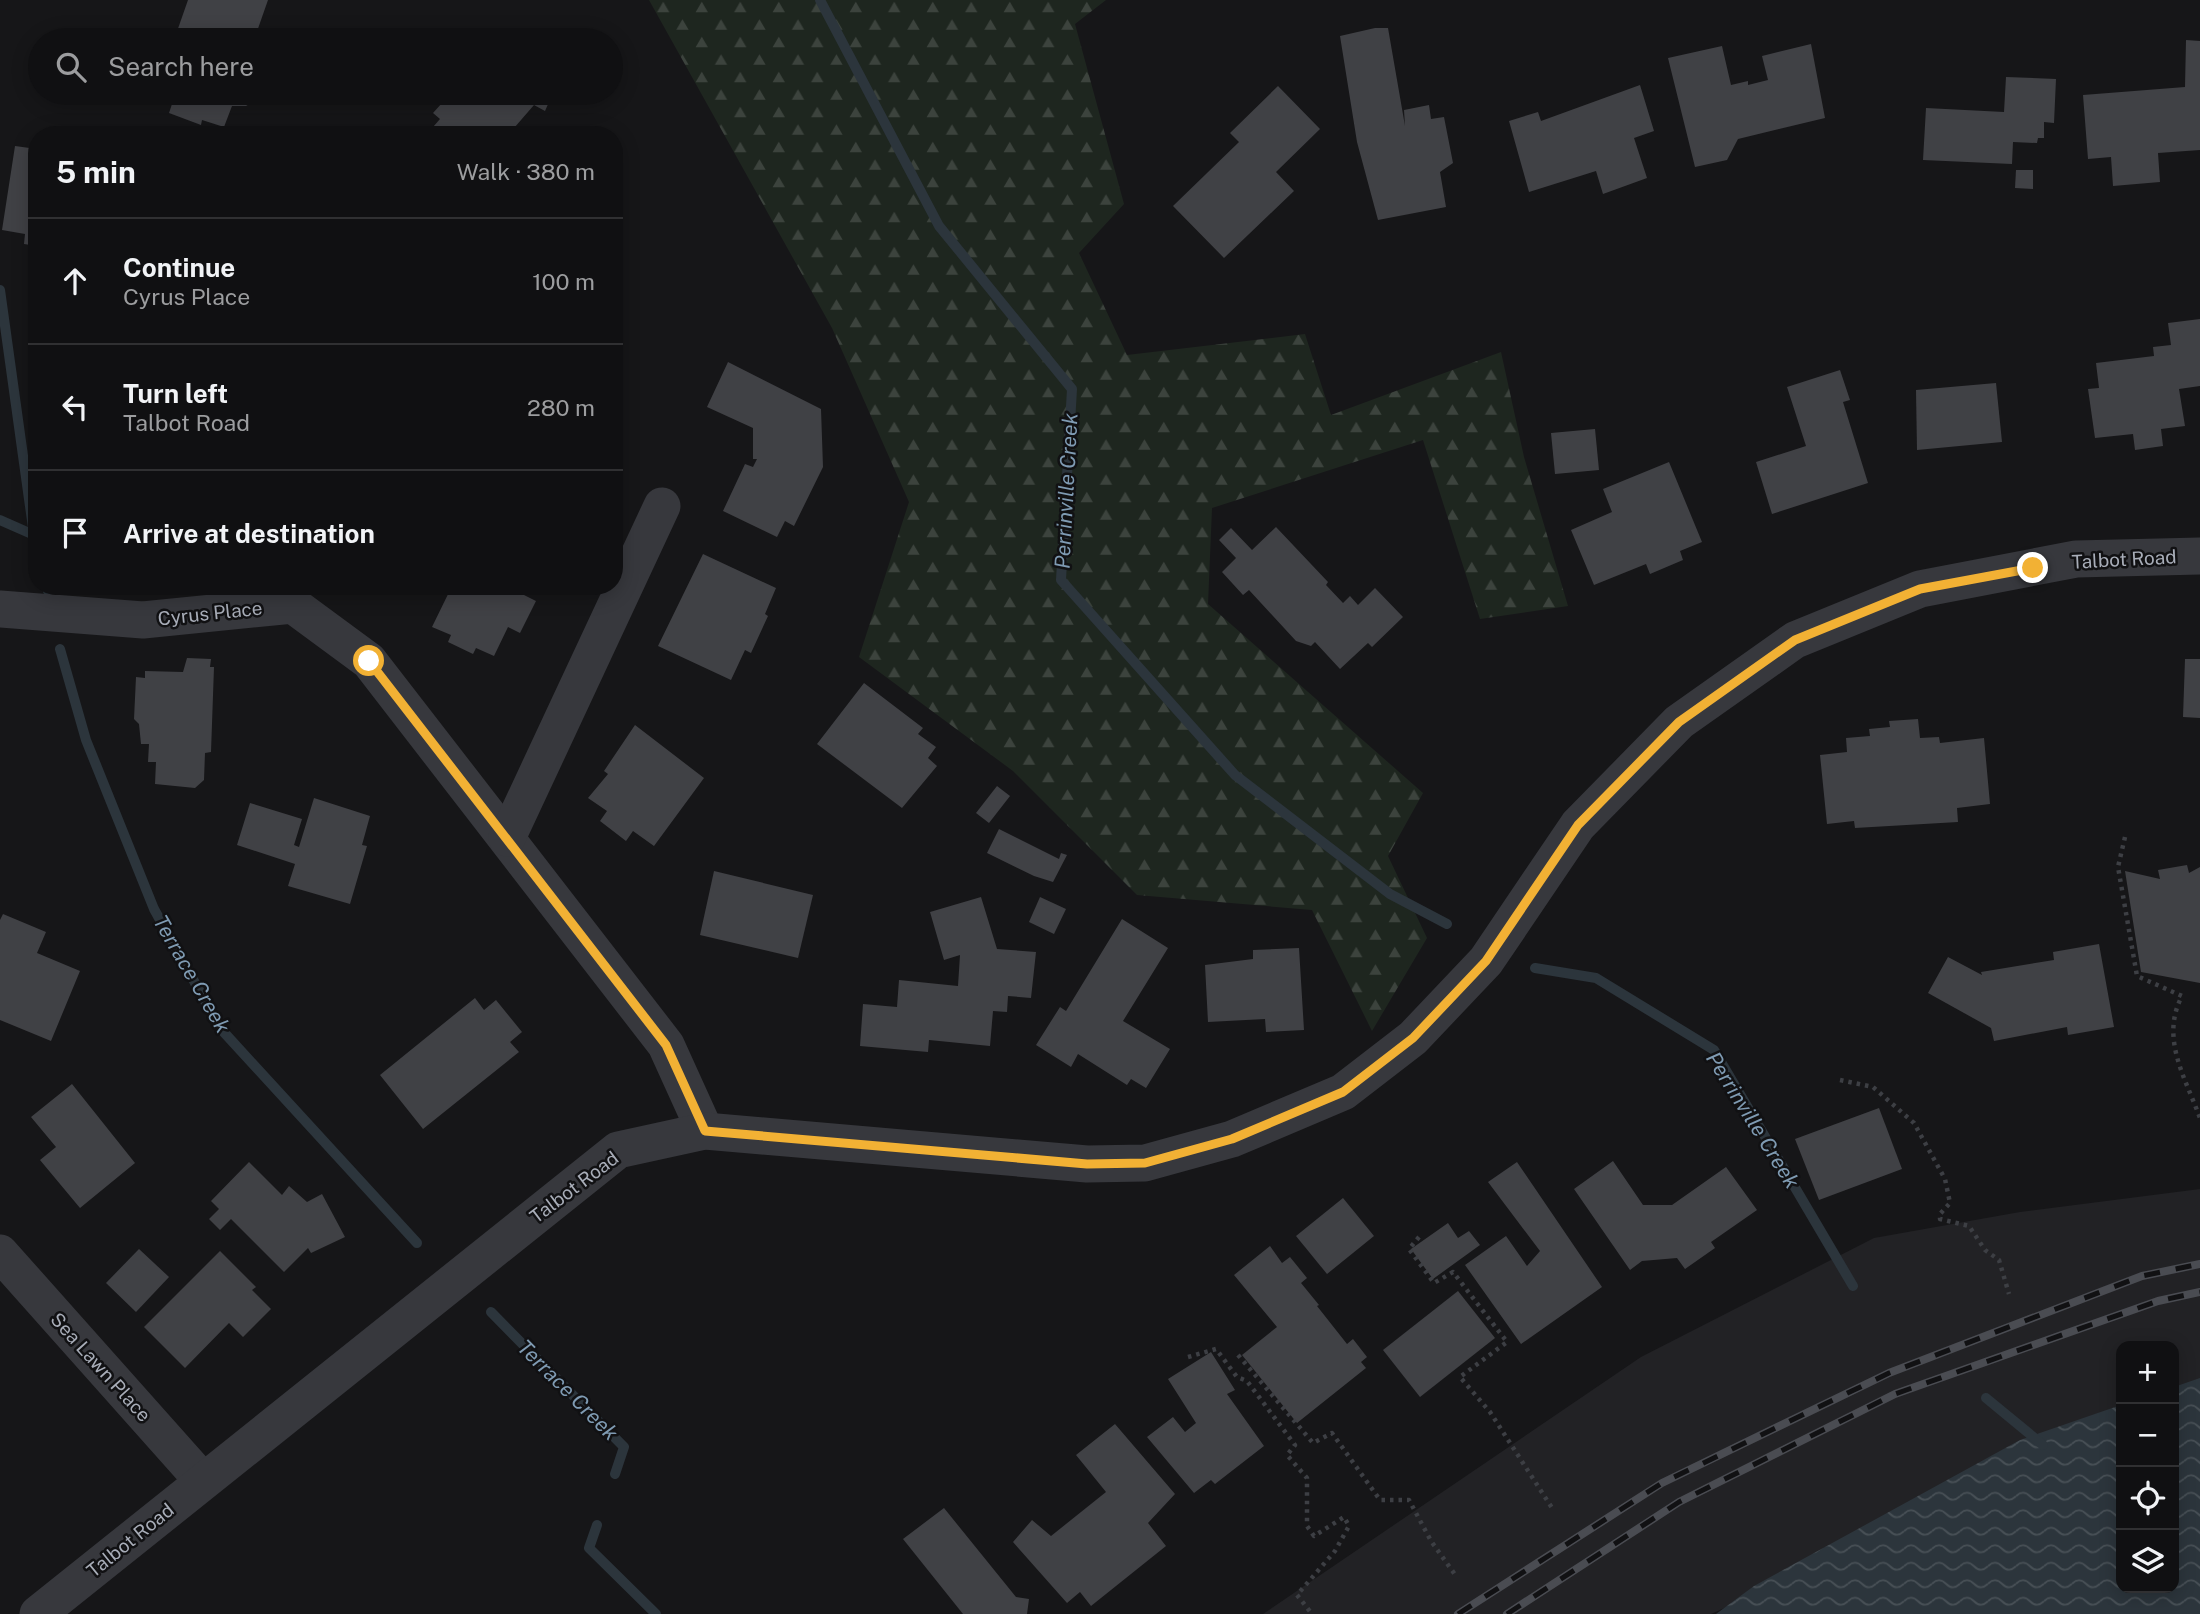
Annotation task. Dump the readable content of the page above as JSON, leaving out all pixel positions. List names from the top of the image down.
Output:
{
  "streets": {
    "street": ["Talbot Road", "Cyrus Place", "Sea Lawn Place"]
  },
  "crossings": [
    ["Talbot Road", "Cyrus Place"],
    ["Talbot Road", "Sea Lawn Place"]
  ],
  "water": ["Perrinville Creek", "Terrace Creek"],
  "page": {
    "search": "Search here",
    "heading": ["5 min", "Walk · 380 m"],
    "list": [
      ["Continue", "Cyrus Place", "100 m"],
      ["Turn left", "Talbot Road", "280 m"],
      "Arrive at destination"
    ],
    "map_buttons": ["+", "−"]
  }
}
